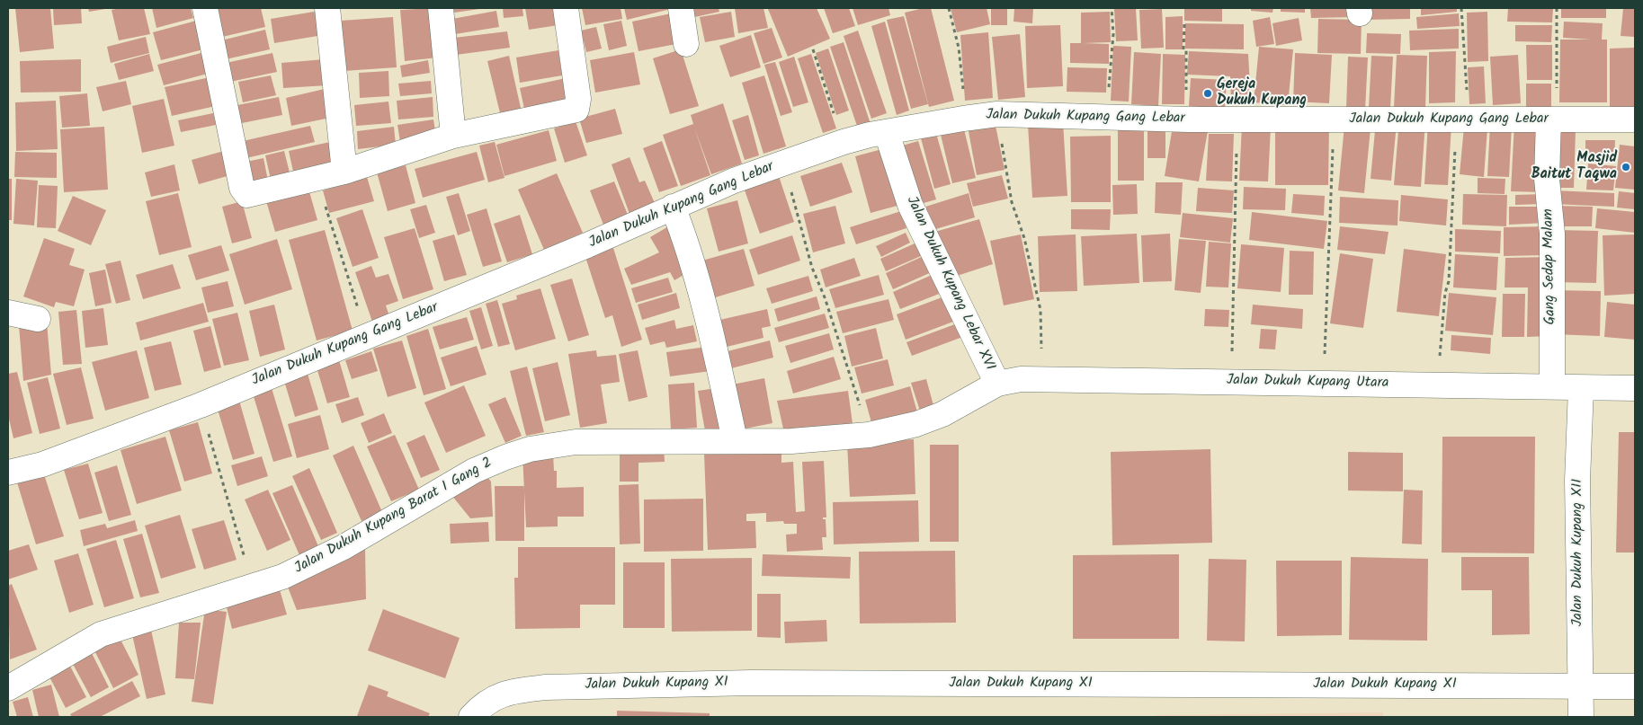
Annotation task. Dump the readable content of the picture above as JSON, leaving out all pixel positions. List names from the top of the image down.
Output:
{
  "streets": {
    "street": [
      "Jalan Dukuh Kupang Gang Lebar",
      "Gang Sedap Malam",
      "Jalan Dukuh Kupang Lebar XVI",
      "Jalan Dukuh Kupang Utara",
      "Jalan Dukuh Kupang Barat I Gang 2",
      "Jalan Dukuh Kupang XII",
      "Jalan Dukuh Kupang XI"
    ]
  },
  "crossings": [
    ["Jalan Dukuh Kupang Gang Lebar", "Gang Sedap Malam"],
    ["Jalan Dukuh Kupang Gang Lebar", "Jalan Dukuh Kupang Lebar XVI"],
    ["Gang Sedap Malam", "Jalan Dukuh Kupang Utara"],
    ["Jalan Dukuh Kupang Lebar XVI", "Jalan Dukuh Kupang Utara"],
    ["Jalan Dukuh Kupang Lebar XVI", "Jalan Dukuh Kupang Barat I Gang 2"],
    ["Jalan Dukuh Kupang Utara", "Jalan Dukuh Kupang Barat I Gang 2"],
    ["Jalan Dukuh Kupang Utara", "Jalan Dukuh Kupang XII"],
    ["Jalan Dukuh Kupang XII", "Jalan Dukuh Kupang XI"]
  ],
  "places": ["Gereja Dukuh Kupang", "Masjid Baitut Taqwa"]
}
